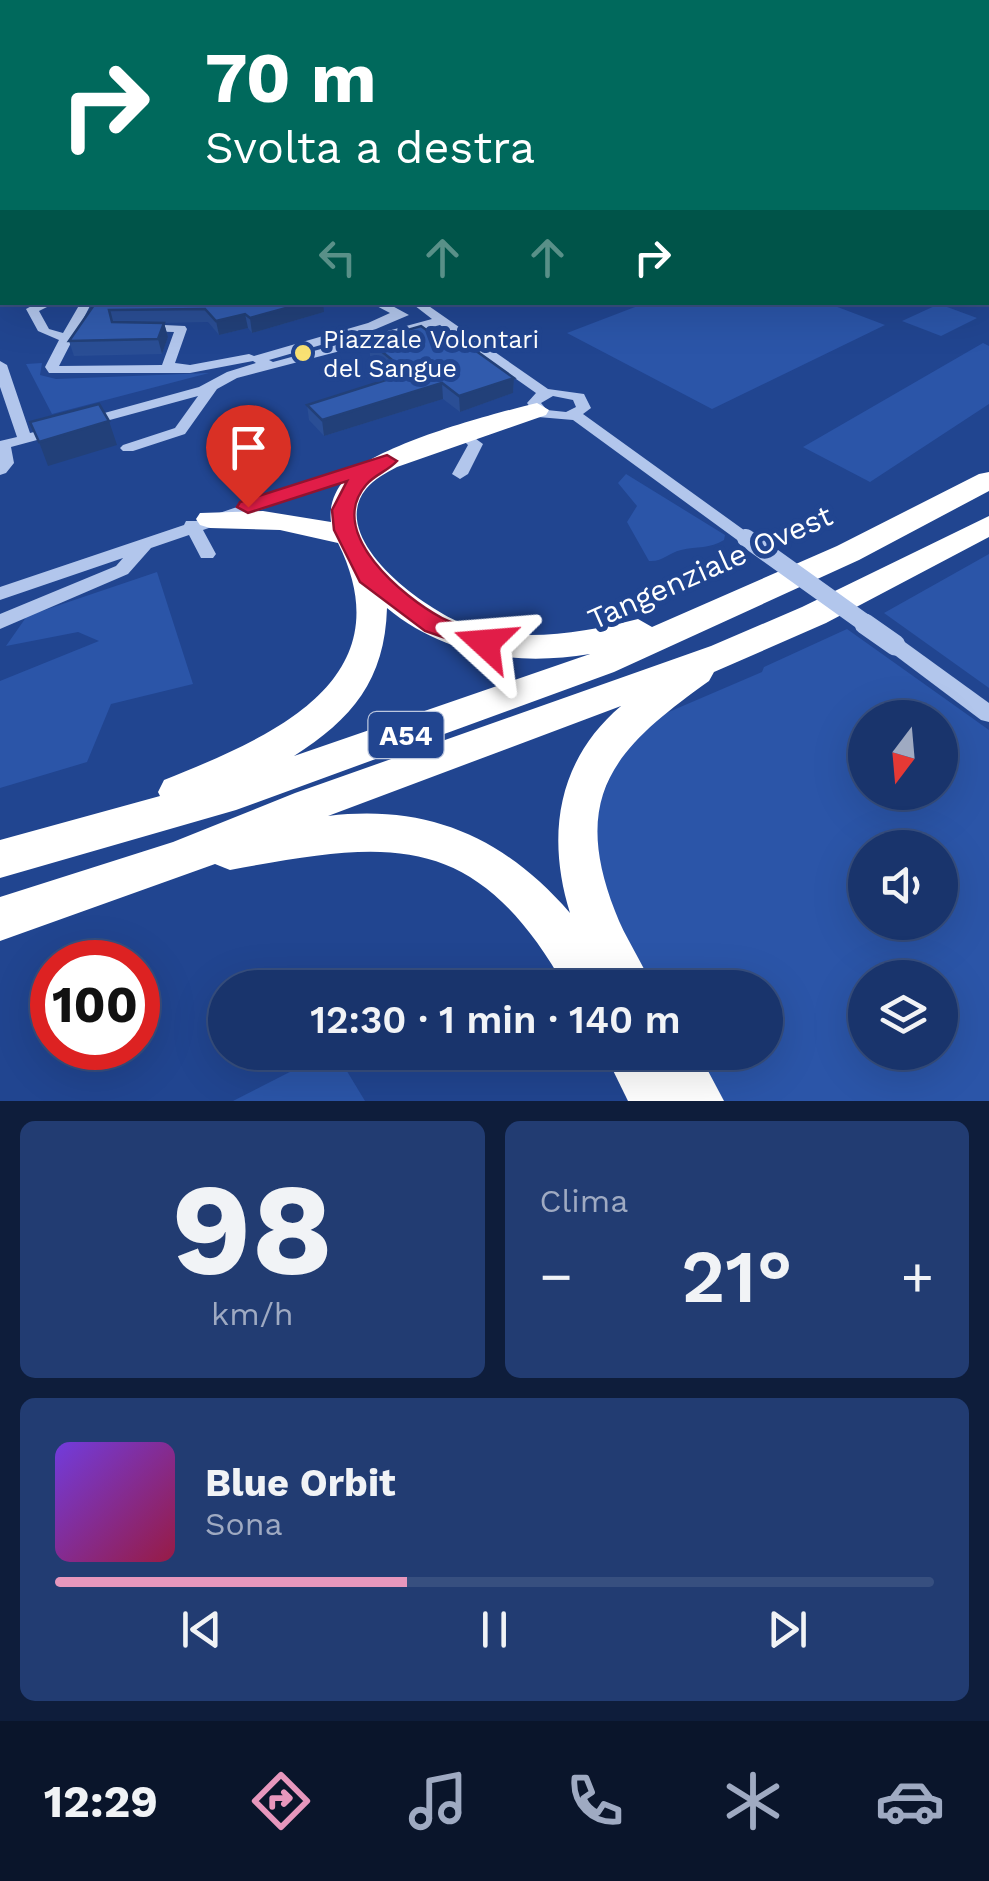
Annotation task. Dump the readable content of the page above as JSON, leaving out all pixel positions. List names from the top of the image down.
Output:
{
  "streets": {
    "highway": ["Tangenziale Ovest", "A54"]
  },
  "places": ["Piazzale Volontari del Sangue"],
  "north": "bottom",
  "page": {
    "turn": ["70 m", "Svolta a destra"],
    "limit": "100",
    "trip": "12:30 · 1 min · 140 m",
    "tile": [
      ["98", "km/h"],
      "Clima"
    ],
    "heat": ["−", "21°", "+"],
    "song": ["Blue Orbit", "Sona"],
    "tabs": "12:29"
  }
}
